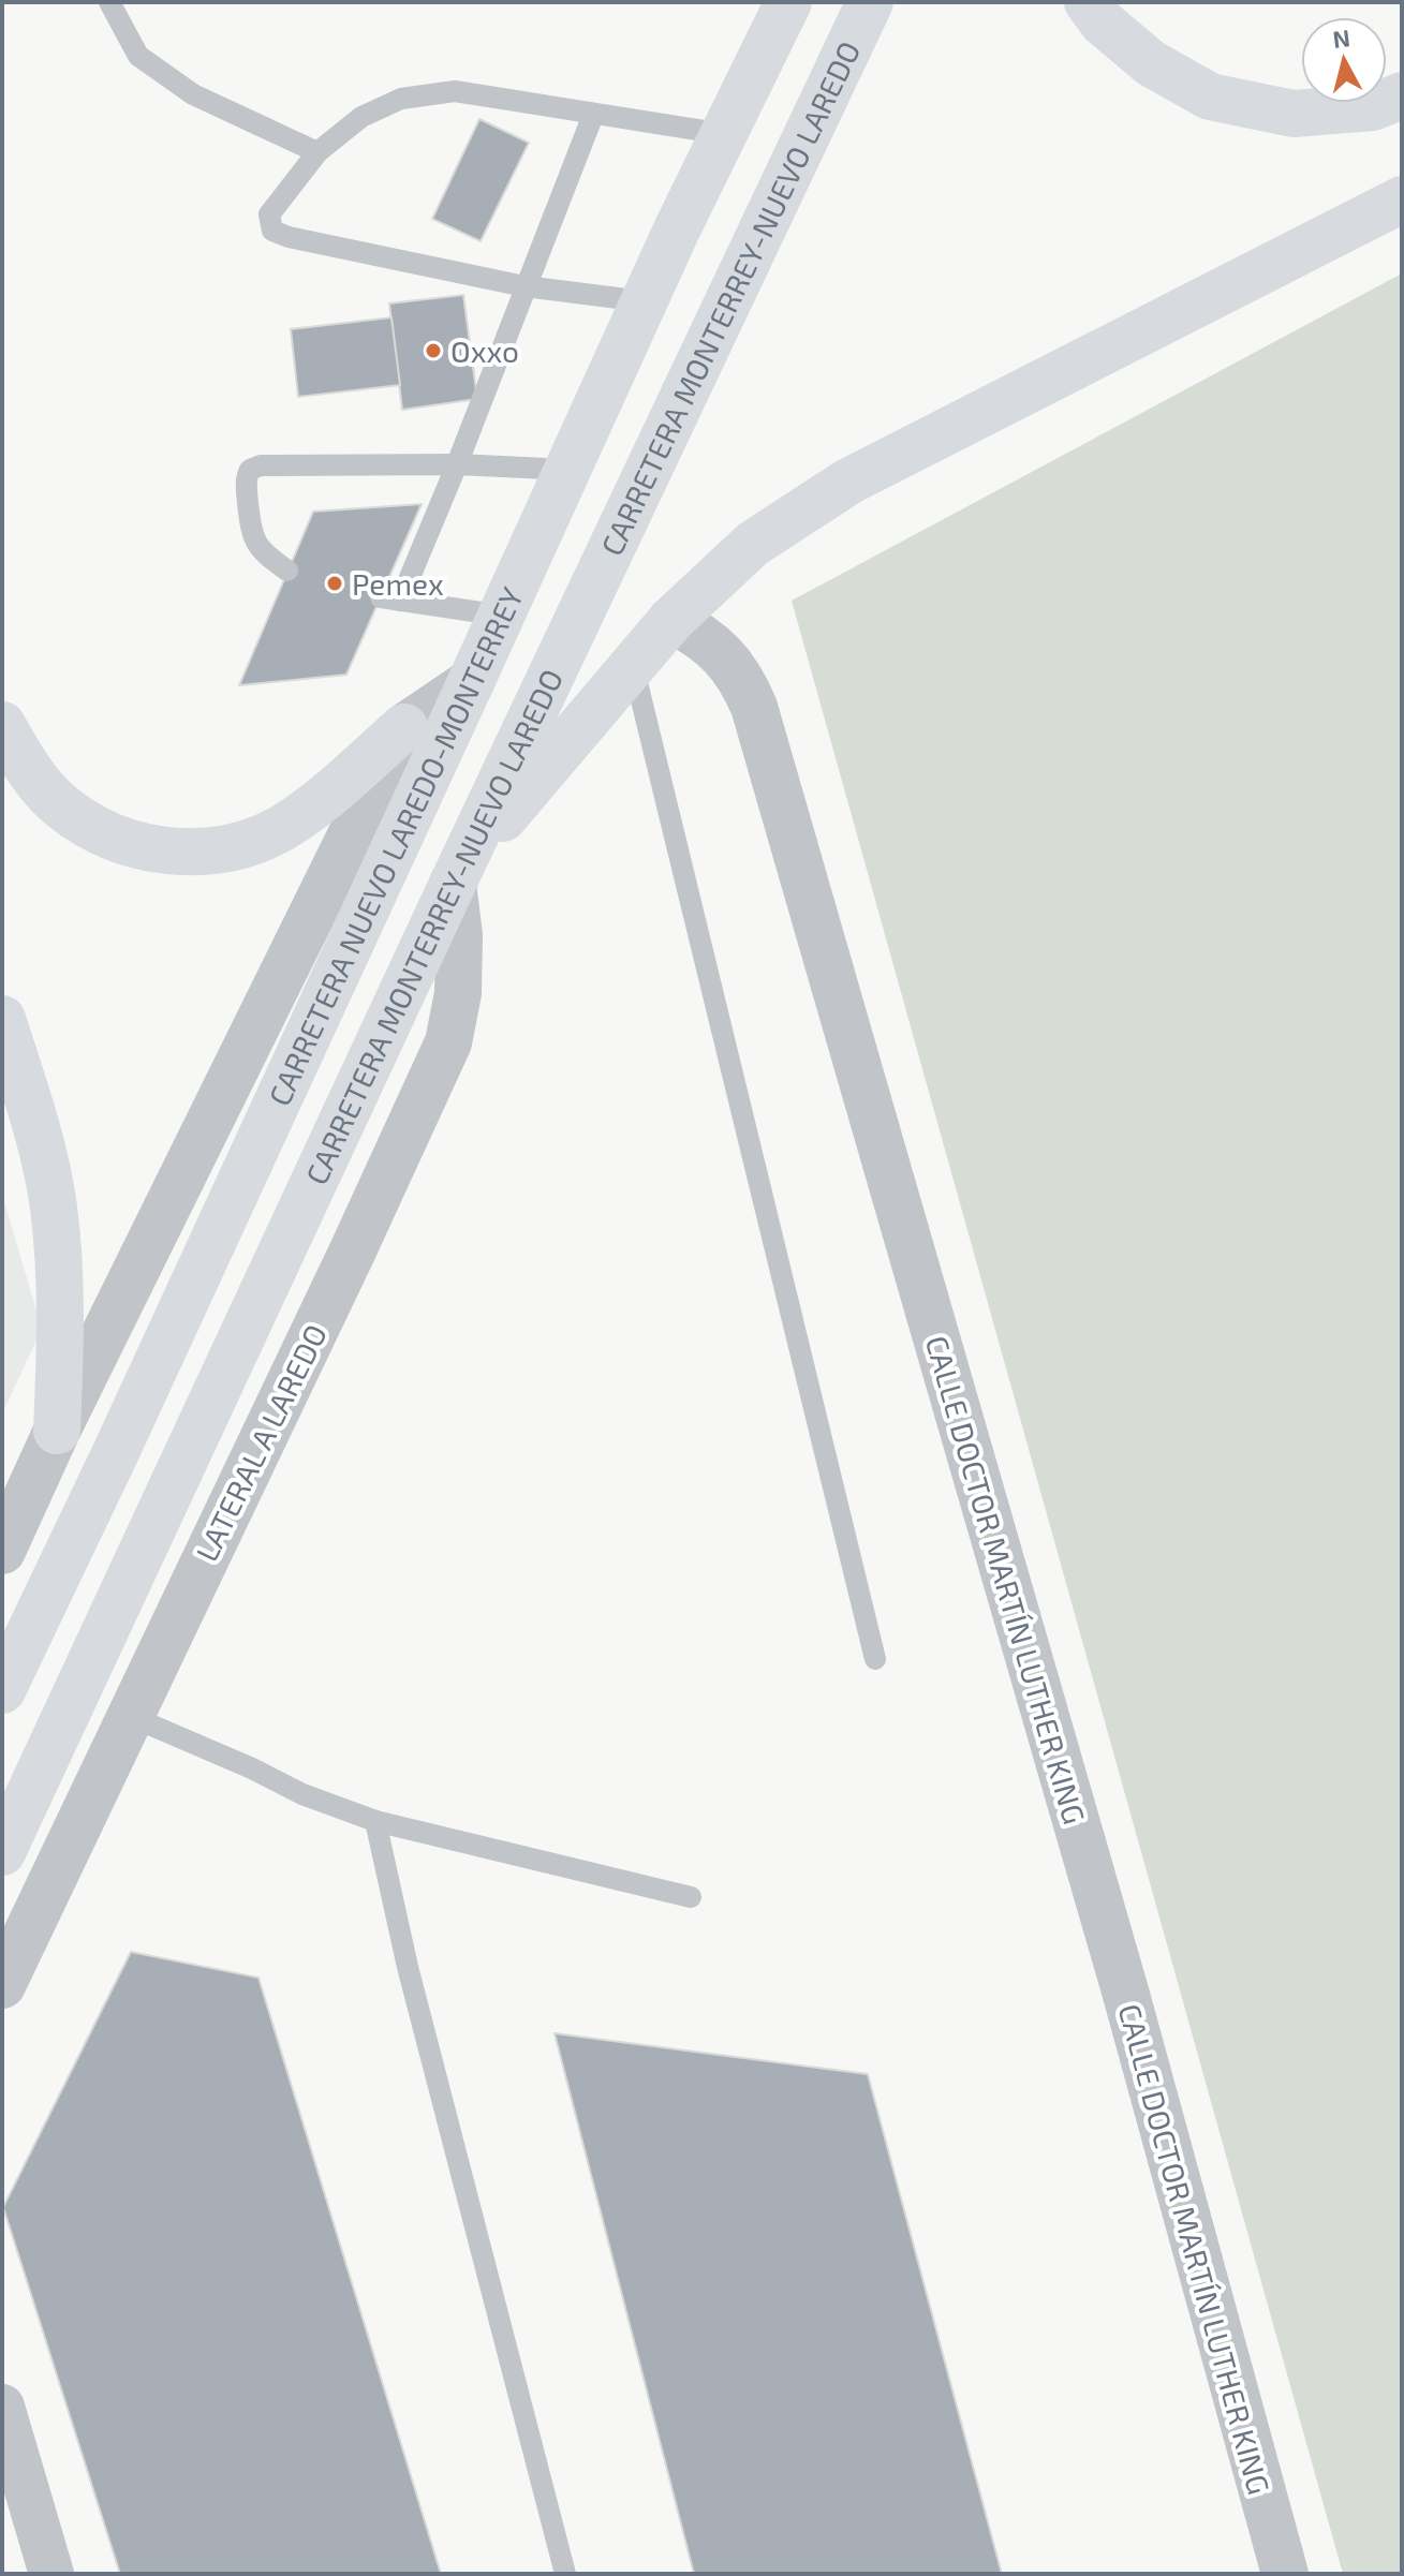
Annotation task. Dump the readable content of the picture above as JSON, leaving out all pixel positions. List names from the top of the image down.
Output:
{
  "streets": {
    "highway": ["CARRETERA MONTERREY-NUEVO LAREDO", "CARRETERA NUEVO LAREDO-MONTERREY"],
    "street": ["LATERAL A LAREDO", "CALLE DOCTOR MARTÍN LUTHER KING"]
  },
  "crossings": [
    ["CARRETERA MONTERREY-NUEVO LAREDO", "LATERAL A LAREDO"]
  ],
  "places": ["Oxxo", "Pemex"],
  "north": "top"
}
